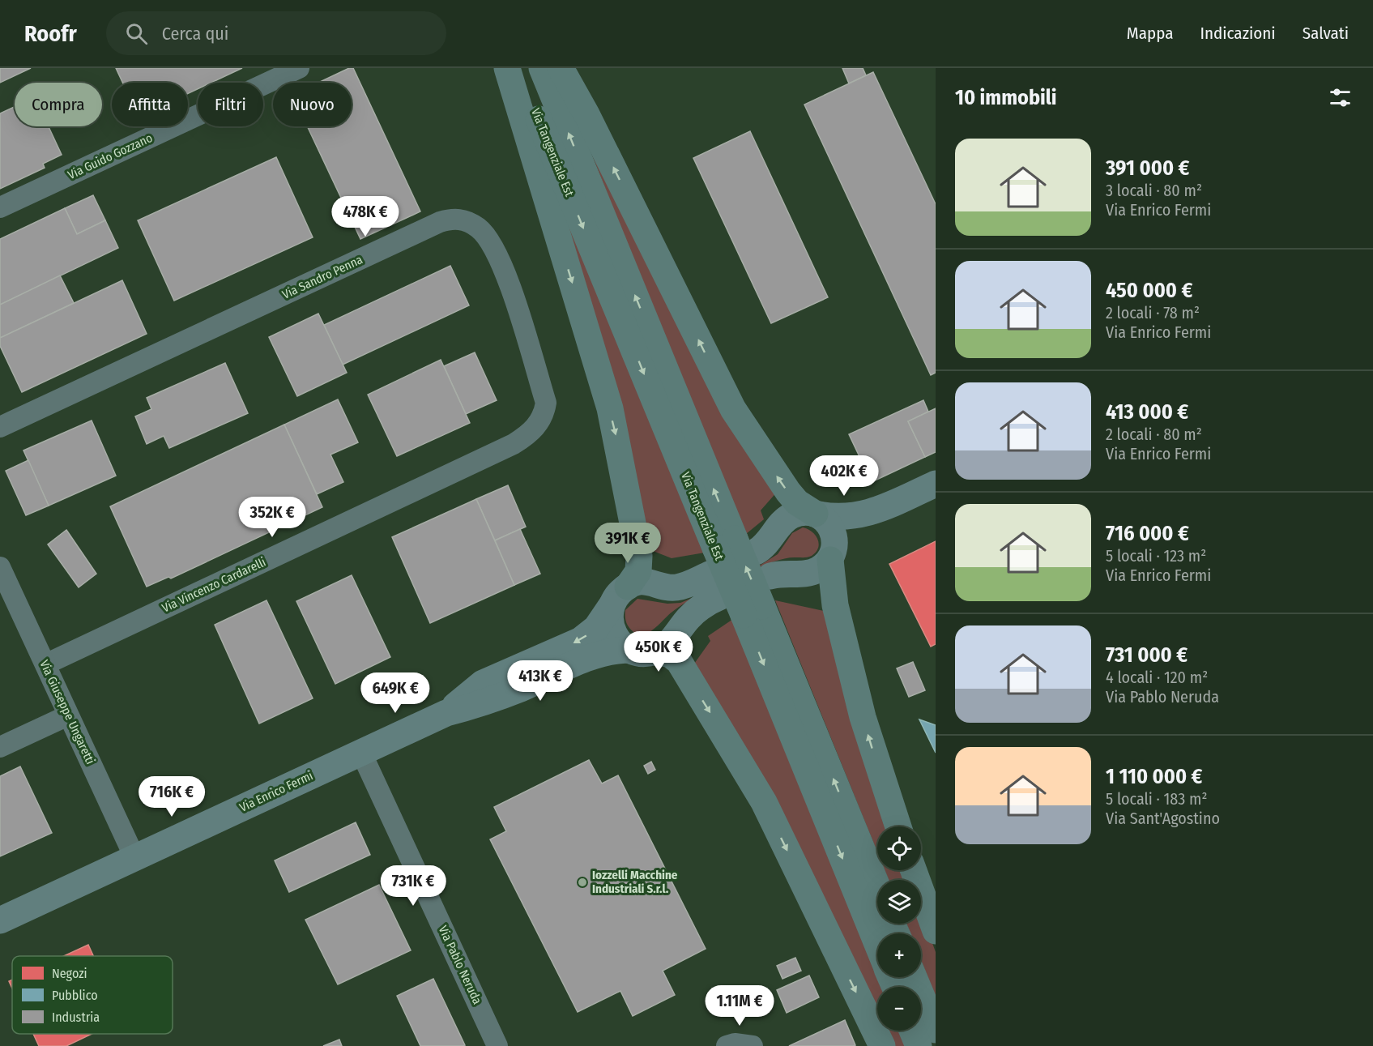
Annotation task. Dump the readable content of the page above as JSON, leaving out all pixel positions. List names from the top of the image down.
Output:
{
  "streets": {
    "main road": ["Via Tangenziale Est"],
    "street": [
      "Via Guido Gozzano",
      "Via Sandro Penna",
      "Via Vincenzo Cardarelli",
      "Via Giuseppe Ungaretti",
      "Via Enrico Fermi",
      "Via Pablo Neruda"
    ]
  },
  "crossings": [
    ["Via Sandro Penna", "Via Vincenzo Cardarelli"],
    ["Via Vincenzo Cardarelli", "Via Giuseppe Ungaretti"],
    ["Via Giuseppe Ungaretti", "Via Enrico Fermi"],
    ["Via Enrico Fermi", "Via Pablo Neruda"]
  ],
  "places": ["Iozzelli Macchine Industriali S.r.l."],
  "legend": ["Negozi", "Pubblico", "Industria"],
  "page": {
    "header": "Roofr",
    "search": "Cerca qui",
    "nav": ["Mappa", "Indicazioni", "Salvati"],
    "heading": "10 immobili",
    "chip": [
      "Compra",
      "Affitta",
      "Filtri",
      "Nuovo"
    ],
    "list": [
      {
        "name": "391 000 €",
        "note": "3 locali · 80 m² · Via Enrico Fermi"
      },
      {
        "name": "450 000 €",
        "note": "2 locali · 78 m² · Via Enrico Fermi"
      },
      {
        "name": "413 000 €",
        "note": "2 locali · 80 m² · Via Enrico Fermi"
      },
      {
        "name": "716 000 €",
        "note": "5 locali · 123 m² · Via Enrico Fermi"
      },
      {
        "name": "731 000 €",
        "note": "4 locali · 120 m² · Via Pablo Neruda"
      },
      {
        "name": "1 110 000 €",
        "note": "5 locali · 183 m² · Via Sant'Agostino"
      }
    ],
    "price": [
      "478K €",
      "402K €",
      "352K €",
      "391K €",
      "450K €",
      "413K €",
      "649K €",
      "716K €",
      "731K €",
      "1.11M €"
    ],
    "map_buttons": ["+", "−"]
  }
}
